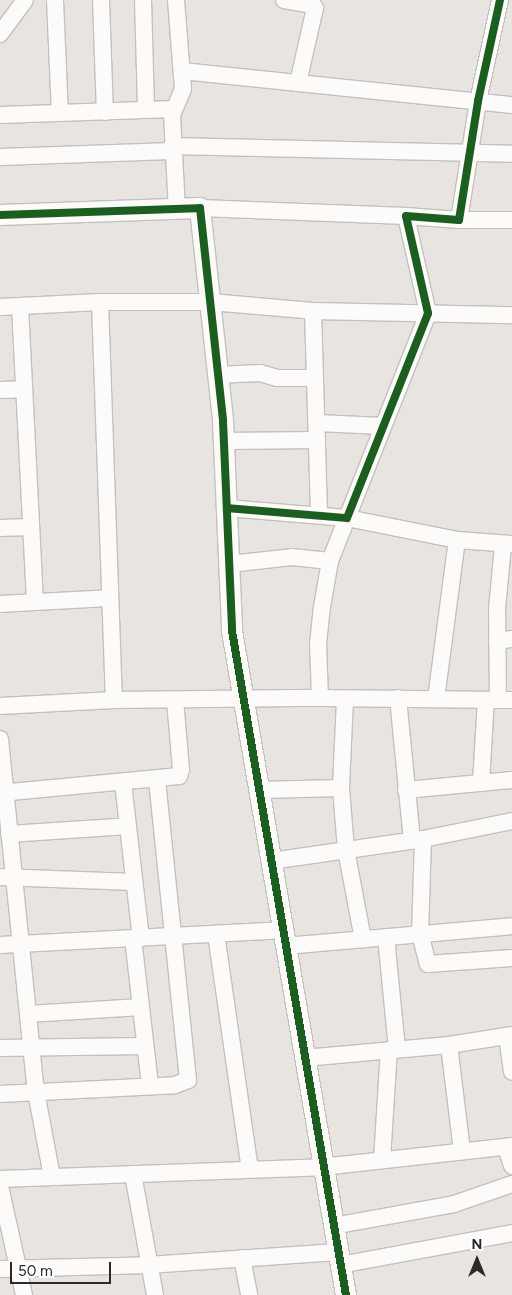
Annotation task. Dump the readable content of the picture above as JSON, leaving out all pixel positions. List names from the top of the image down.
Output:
{
  "scale_bar": "50 m",
  "north": "top"
}
